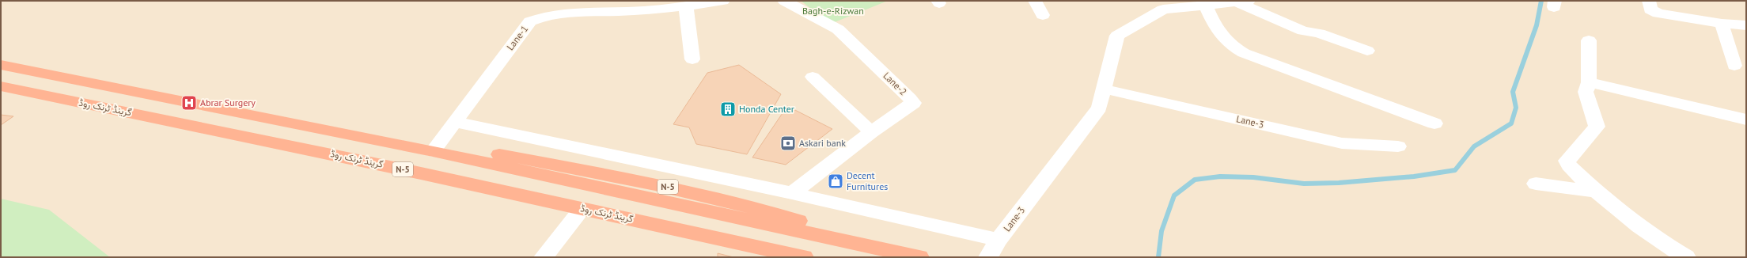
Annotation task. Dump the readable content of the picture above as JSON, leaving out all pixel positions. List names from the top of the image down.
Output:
{
  "streets": {
    "highway": ["گرینڈ ٹرنک روڈ", "N-5"],
    "street": ["Lane-1", "Lane-2", "Lane-3"]
  },
  "crossings": [
    ["Lane-1", "N-5"]
  ],
  "parks": ["Bagh-e-Rizwan"],
  "places": {
    "hospital": ["Abrar Surgery"],
    "building": ["Honda Center"],
    "bank": ["Askari bank"],
    "shop": ["Decent Furnitures"]
  }
}
